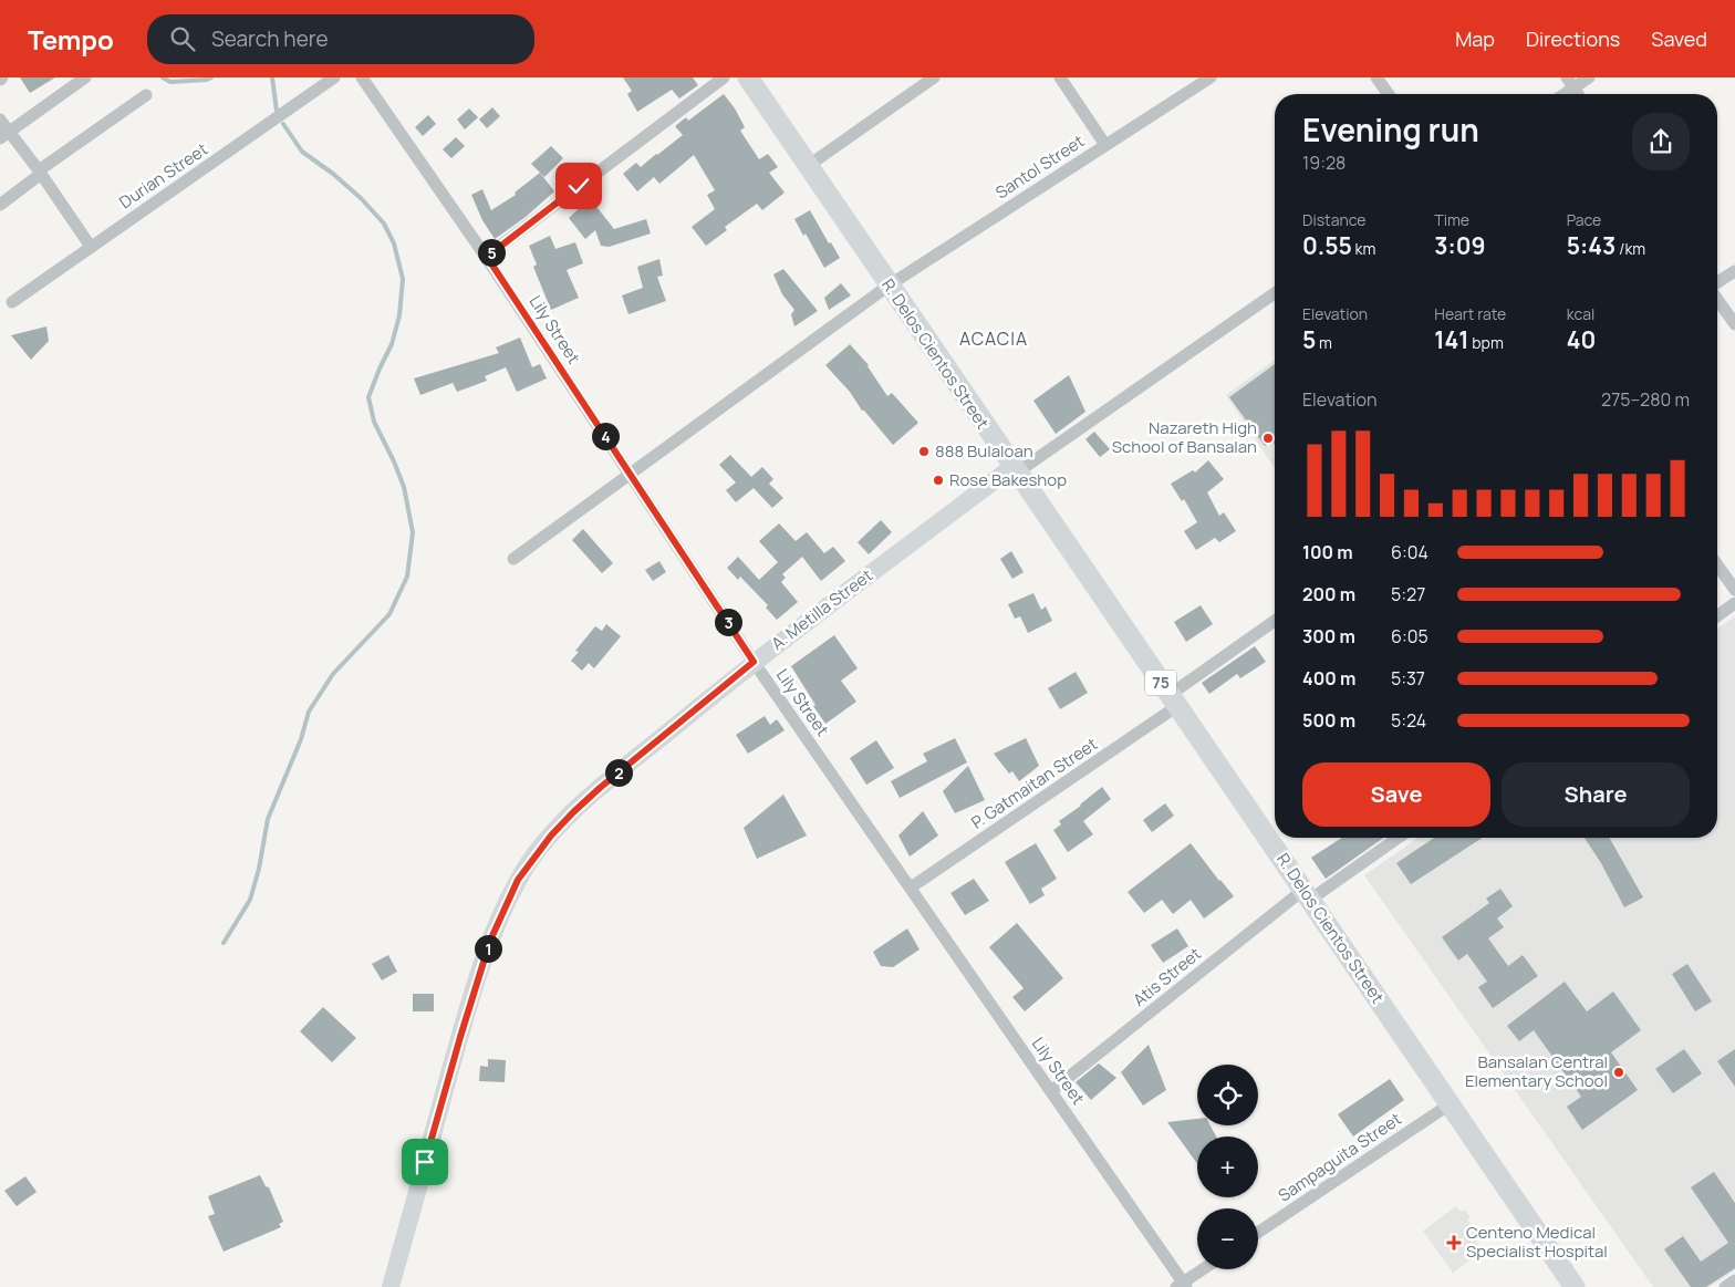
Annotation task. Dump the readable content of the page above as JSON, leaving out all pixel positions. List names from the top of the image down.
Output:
{
  "streets": {
    "highway": ["R. Delos Cientos Street", "75"],
    "main road": ["A. Metilla Street"],
    "street": [
      "Santol Street",
      "Durian Street",
      "Lily Street",
      "P. Gatmaitan Street",
      "Atis Street",
      "Sampaguita Street"
    ]
  },
  "crossings": [
    ["Santol Street", "Lily Street"],
    ["Santol Street", "R. Delos Cientos Street"],
    ["Lily Street", "A. Metilla Street"],
    ["Lily Street", "P. Gatmaitan Street"],
    ["Lily Street", "Atis Street"],
    ["R. Delos Cientos Street", "A. Metilla Street"],
    ["R. Delos Cientos Street", "P. Gatmaitan Street"],
    ["R. Delos Cientos Street", "Atis Street"],
    ["R. Delos Cientos Street", "Sampaguita Street"]
  ],
  "districts": ["ACACIA"],
  "places": {
    "other": [
      "Nazareth High School of Bansalan",
      "888 Bulaloan",
      "Rose Bakeshop",
      "Bansalan Central Elementary School"
    ],
    "health": ["Centeno Medical Specialist Hospital"]
  },
  "page": {
    "header": "Tempo",
    "search": "Search here",
    "nav": ["Map", "Directions", "Saved"],
    "heading": ["Evening run", "19:28"],
    "stats": [
      ["Distance", "0.55 km"],
      ["Time", "3:09"],
      ["Pace", "5:43 /km"],
      ["Elevation", "5 m"],
      ["Heart rate", "141 bpm"],
      ["kcal", "40"]
    ],
    "pins": [
      "5",
      "4",
      "3",
      "2",
      "1"
    ],
    "chart": ["Elevation", "275–280 m"],
    "list": [
      {
        "name": "100 m",
        "note": "6:04"
      },
      {
        "name": "200 m",
        "note": "5:27"
      },
      {
        "name": "300 m",
        "note": "6:05"
      },
      {
        "name": "400 m",
        "note": "5:37"
      },
      {
        "name": "500 m",
        "note": "5:24"
      }
    ],
    "buttons": ["Save", "Share"],
    "map_buttons": ["+", "−"]
  }
}
